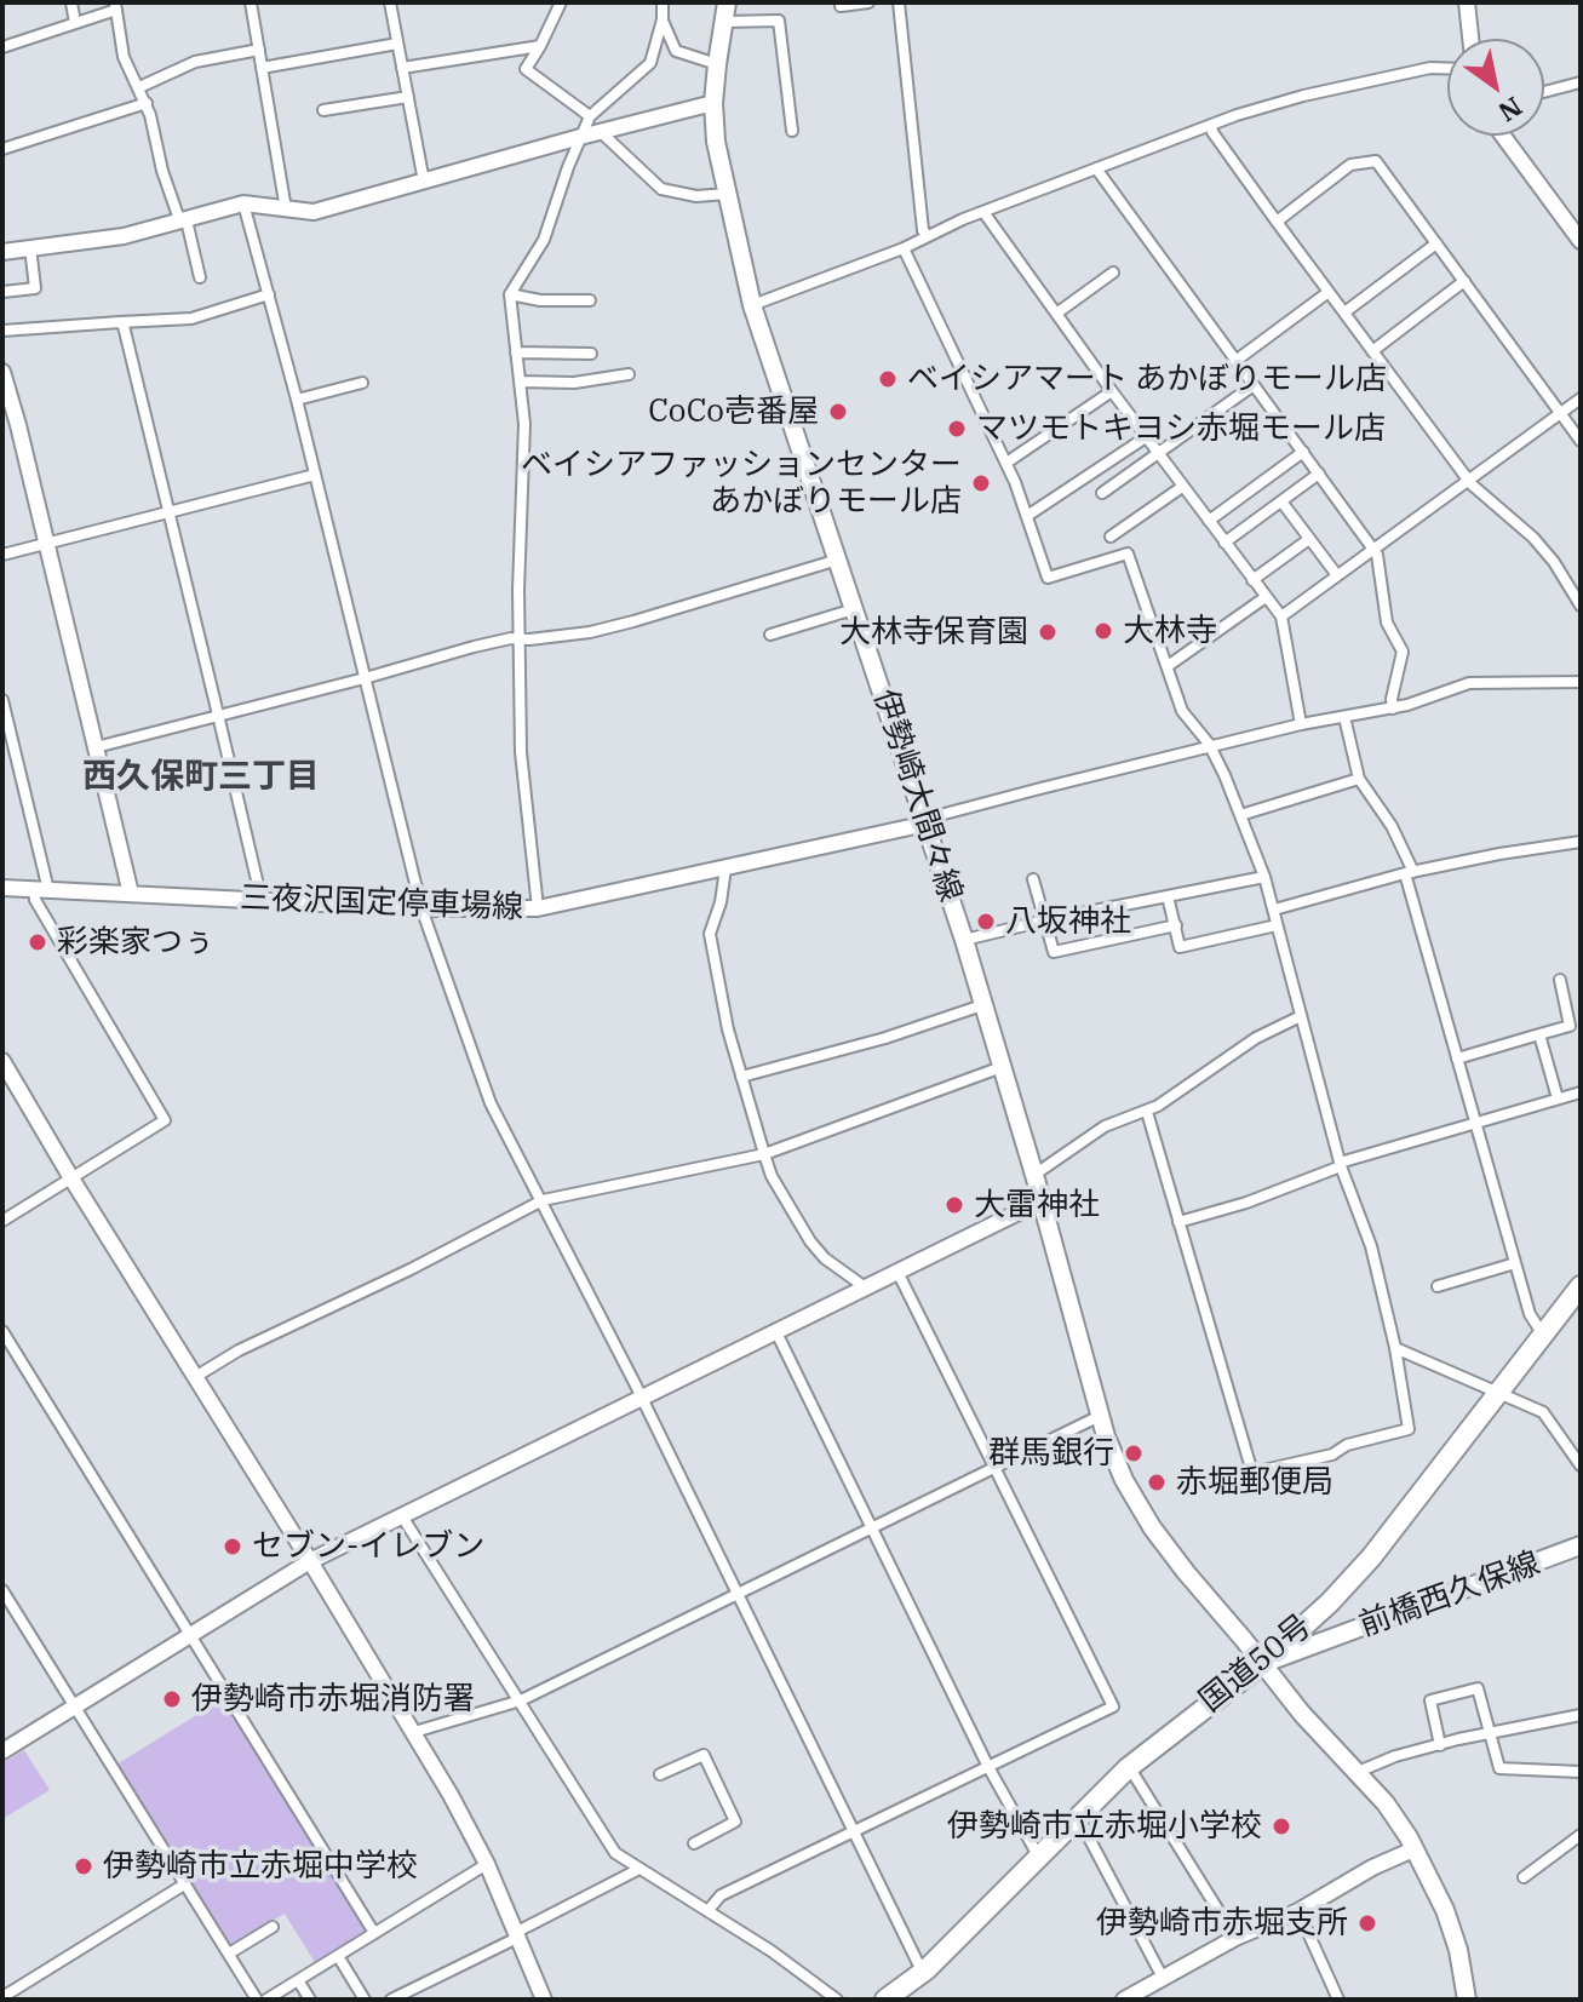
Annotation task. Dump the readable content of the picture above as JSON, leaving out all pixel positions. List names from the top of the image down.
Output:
{
  "streets": {
    "highway": ["国道50号"],
    "main road": ["伊勢崎大間々線", "前橋西久保線"],
    "street": ["三夜沢国定停車場線"]
  },
  "crossings": [
    ["伊勢崎大間々線", "三夜沢国定停車場線"],
    ["伊勢崎大間々線", "前橋西久保線"],
    ["伊勢崎大間々線", "国道50号"],
    ["前橋西久保線", "国道50号"]
  ],
  "districts": ["西久保町三丁目"],
  "places": [
    "ベイシアマート あかぼりモール店",
    "CoCo壱番屋",
    "マツモトキヨシ赤堀モール店",
    "ベイシアファッションセンター あかぼりモール店",
    "大林寺",
    "大林寺保育園",
    "八坂神社",
    "彩楽家つぅ",
    "大雷神社",
    "群馬銀行",
    "赤堀郵便局",
    "セブン-イレブン",
    "伊勢崎市赤堀消防署",
    "伊勢崎市立赤堀小学校",
    "伊勢崎市立赤堀中学校",
    "伊勢崎市赤堀支所"
  ],
  "north": "bottom right"
}
